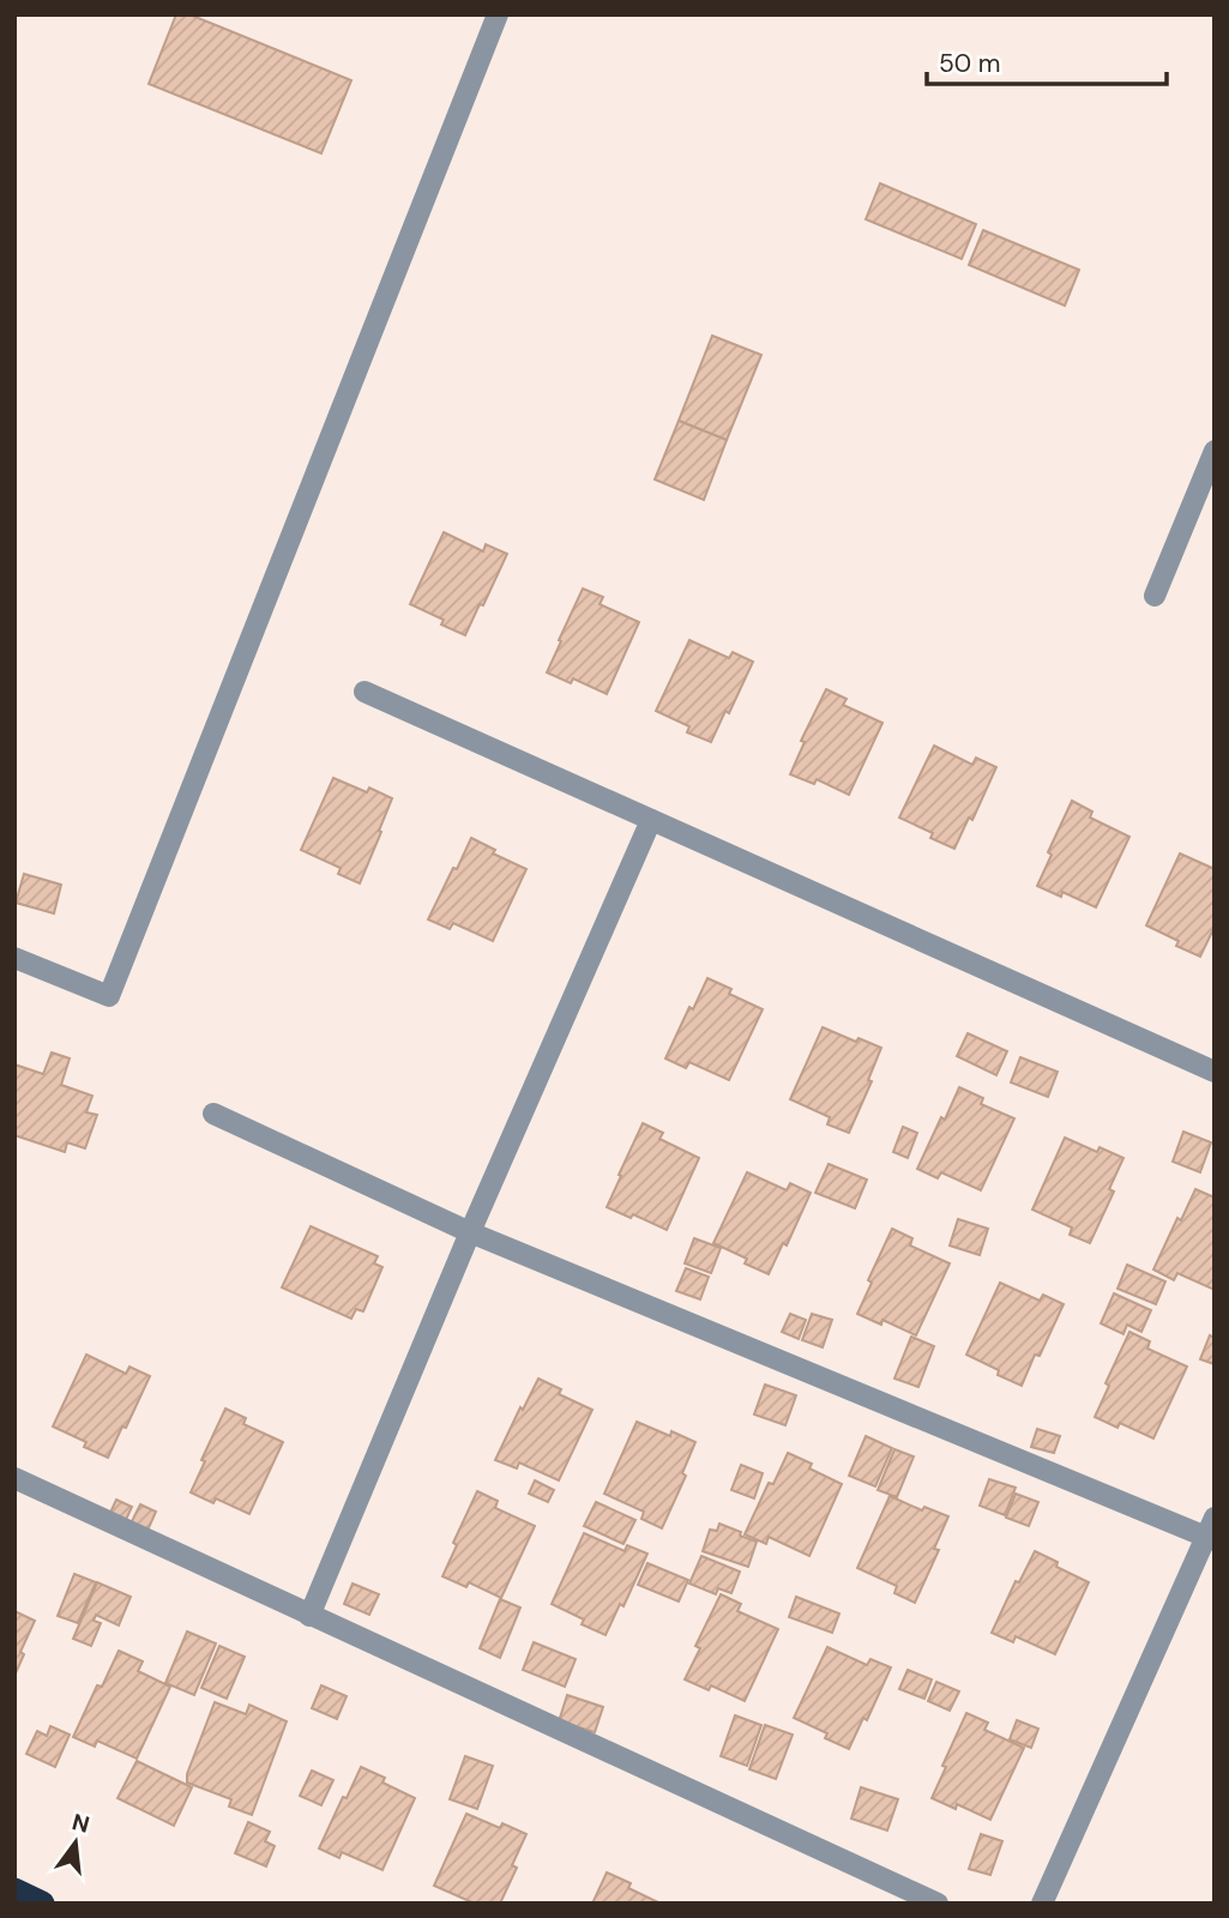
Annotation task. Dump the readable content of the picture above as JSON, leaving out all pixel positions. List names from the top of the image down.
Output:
{
  "scale_bar": "50 m",
  "north": "top"
}
